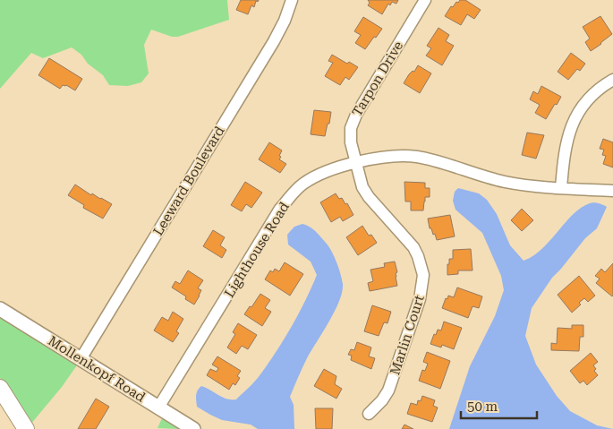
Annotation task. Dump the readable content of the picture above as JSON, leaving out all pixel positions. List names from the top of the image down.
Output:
{
  "streets": {
    "street": [
      "Tarpon Drive",
      "Leeward Boulevard",
      "Lighthouse Road",
      "Marlin Court",
      "Mollenkopf Road"
    ]
  },
  "crossings": [
    ["Tarpon Drive", "Lighthouse Road"],
    ["Tarpon Drive", "Marlin Court"],
    ["Leeward Boulevard", "Mollenkopf Road"],
    ["Lighthouse Road", "Marlin Court"],
    ["Lighthouse Road", "Mollenkopf Road"]
  ],
  "scale_bar": "50 m"
}
